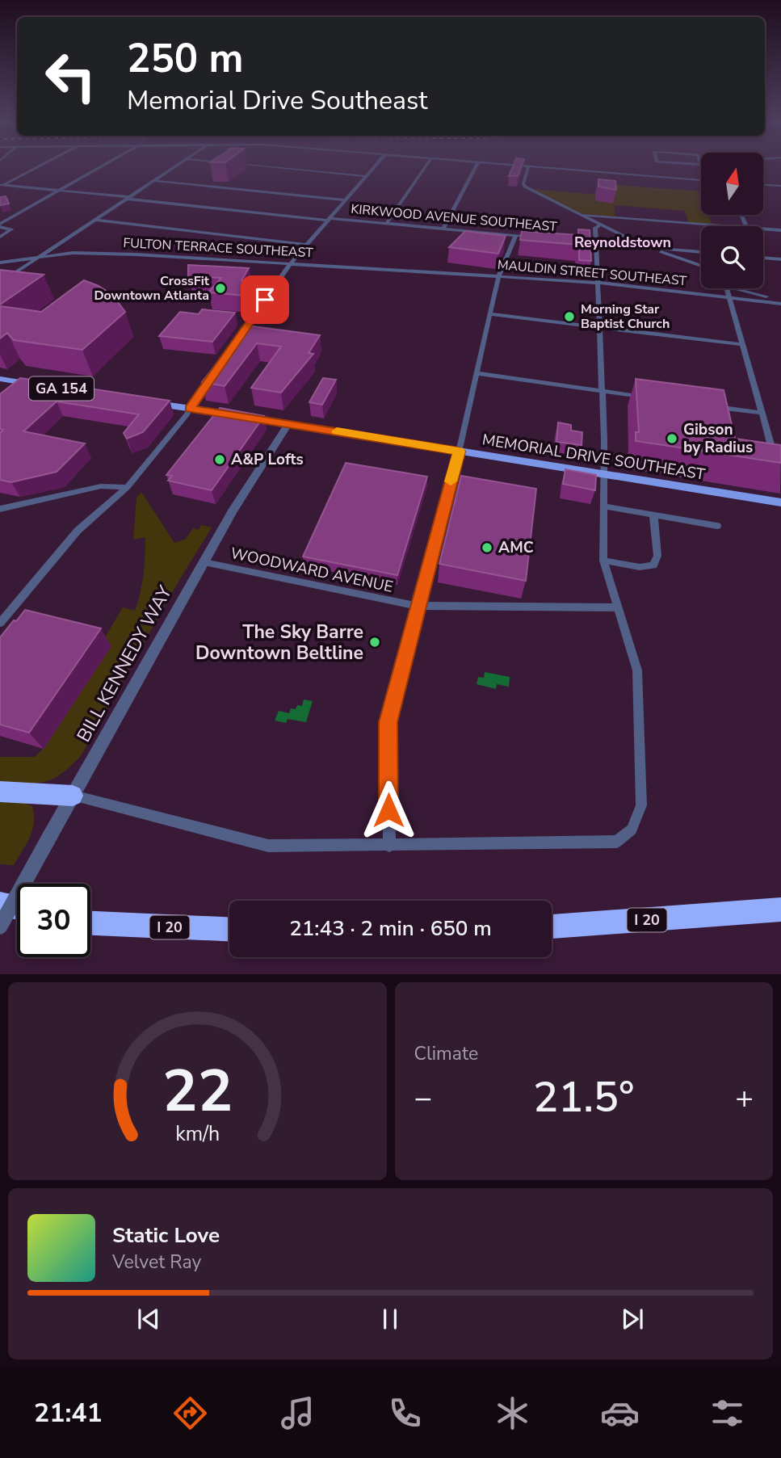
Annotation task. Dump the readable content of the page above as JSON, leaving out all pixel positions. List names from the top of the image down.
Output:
{
  "streets": {
    "highway": ["I 20"],
    "main road": ["GA 154", "MEMORIAL DRIVE SOUTHEAST"],
    "street": [
      "KIRKWOOD AVENUE SOUTHEAST",
      "FULTON TERRACE SOUTHEAST",
      "MAULDIN STREET SOUTHEAST",
      "WOODWARD AVENUE",
      "BILL KENNEDY WAY"
    ]
  },
  "crossings": [
    ["FULTON TERRACE SOUTHEAST", "MAULDIN STREET SOUTHEAST"],
    ["MEMORIAL DRIVE SOUTHEAST", "BILL KENNEDY WAY"],
    ["WOODWARD AVENUE", "BILL KENNEDY WAY"]
  ],
  "districts": ["Reynoldstown"],
  "places": [
    "CrossFit Downtown Atlanta",
    "Morning Star Baptist Church",
    "Gibson by Radius",
    "A&P Lofts",
    "AMC",
    "The Sky Barre Downtown Beltline"
  ],
  "north": "top",
  "page": {
    "turn": ["250 m", "Memorial Drive Southeast"],
    "limit": "30",
    "trip": "21:43 · 2 min · 650 m",
    "tile": "Climate",
    "heat": ["−", "21.5°", "+"],
    "song": ["Static Love", "Velvet Ray"],
    "tabs": "21:41",
    "gauge": ["22", "km/h"]
  }
}
